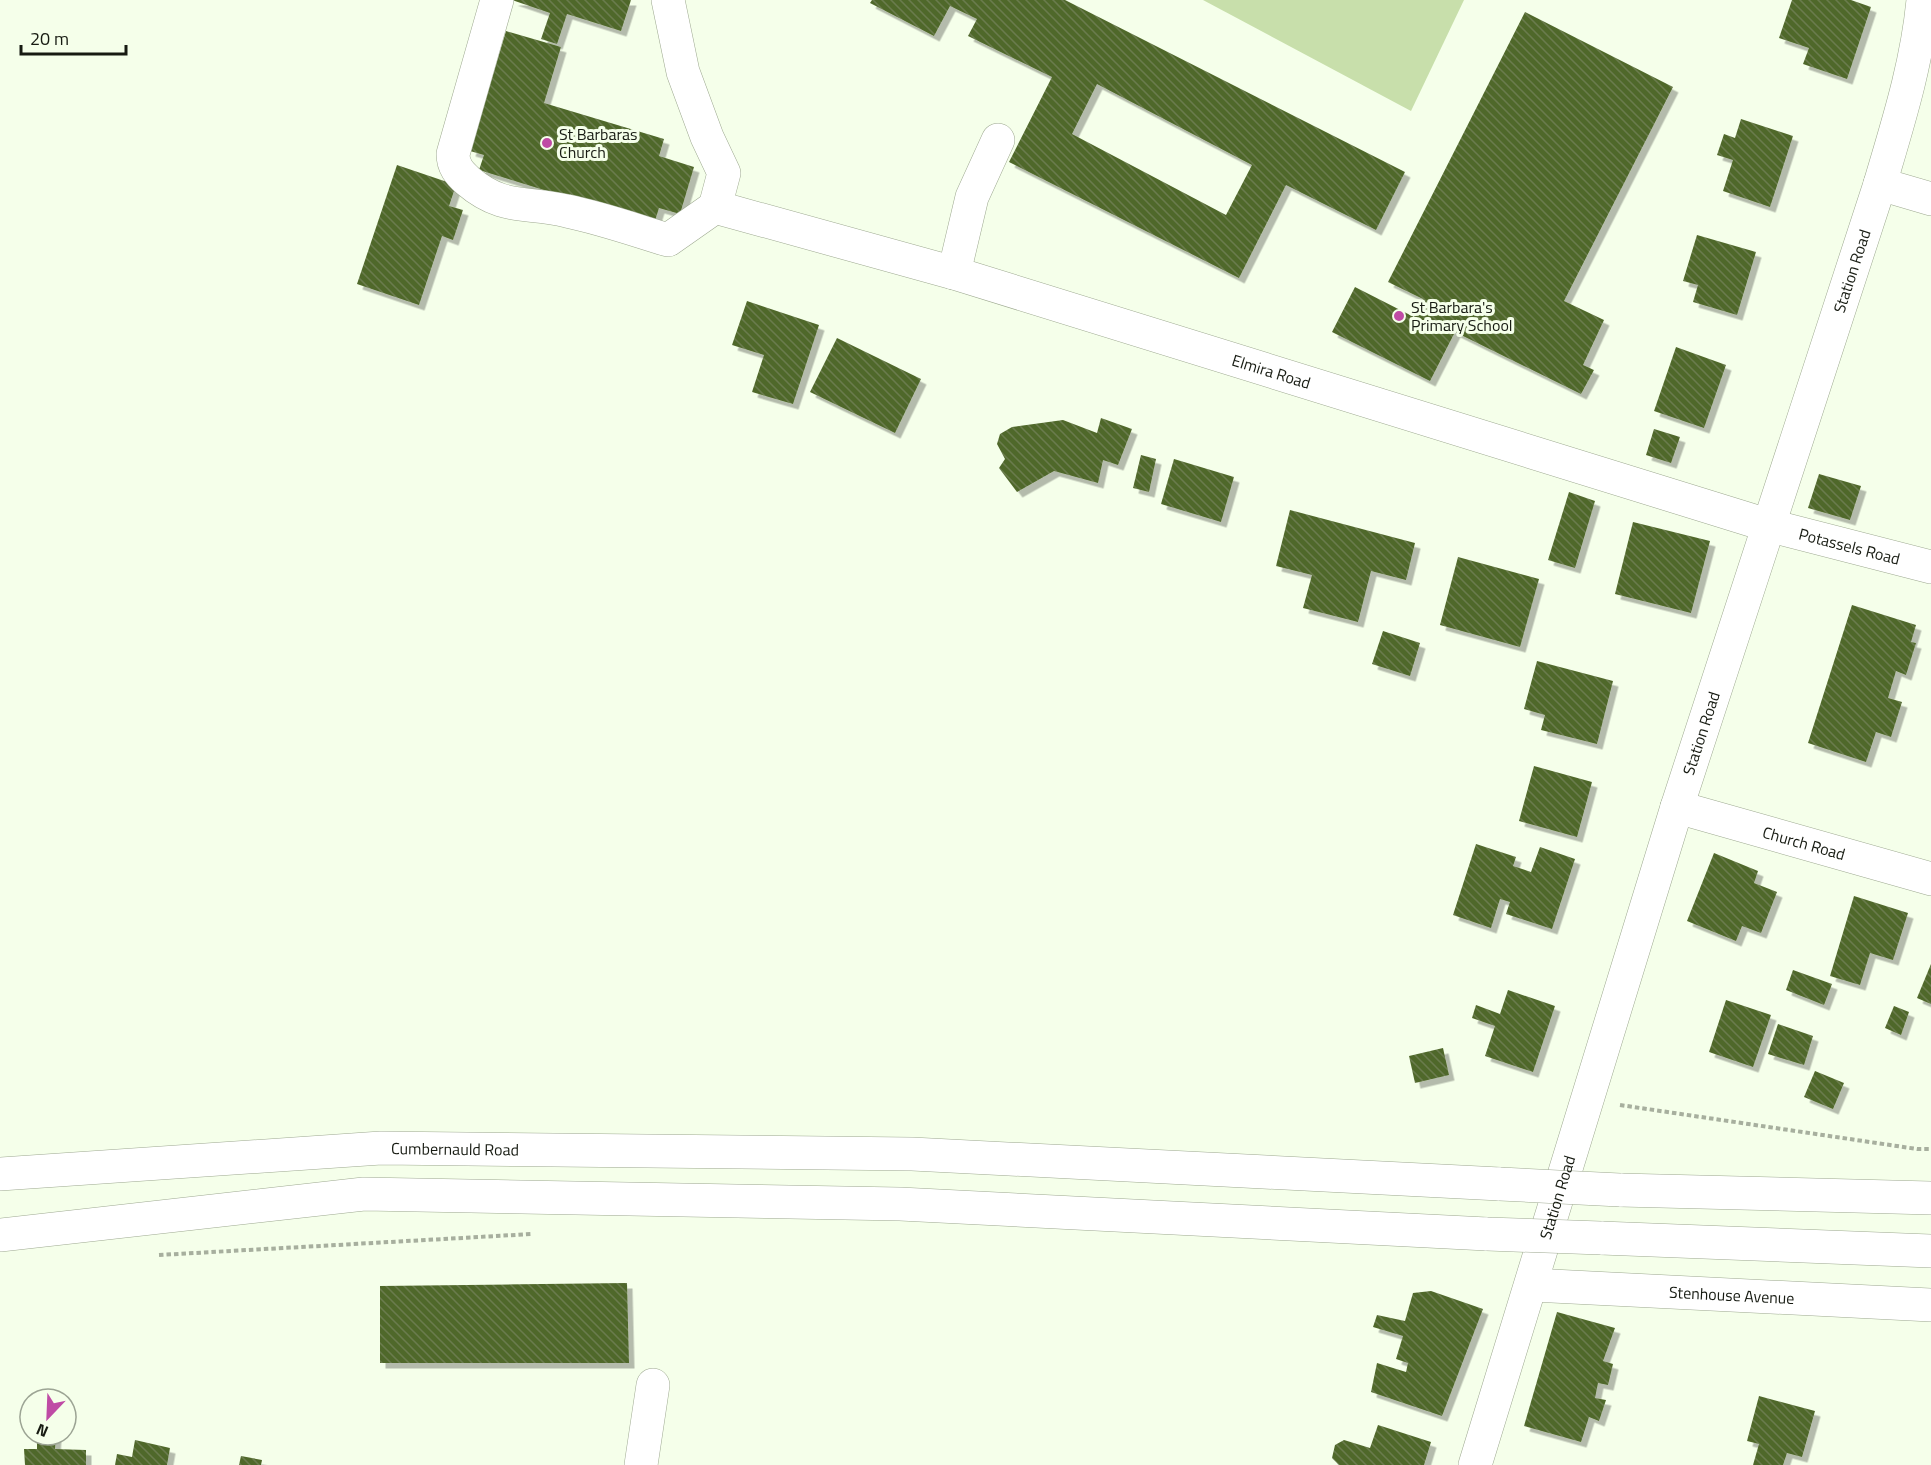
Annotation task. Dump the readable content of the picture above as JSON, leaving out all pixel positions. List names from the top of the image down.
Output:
{
  "streets": {
    "main road": [
      "Station Road",
      "Elmira Road",
      "Potassels Road",
      "Church Road",
      "Cumbernauld Road",
      "Stenhouse Avenue"
    ]
  },
  "crossings": [
    ["Station Road", "Elmira Road"],
    ["Station Road", "Potassels Road"],
    ["Station Road", "Church Road"],
    ["Station Road", "Stenhouse Avenue"],
    ["Elmira Road", "Potassels Road"]
  ],
  "places": ["St Barbaras Church", "St Barbara's Primary School"],
  "scale_bar": "20 m",
  "north": "bottom left"
}
